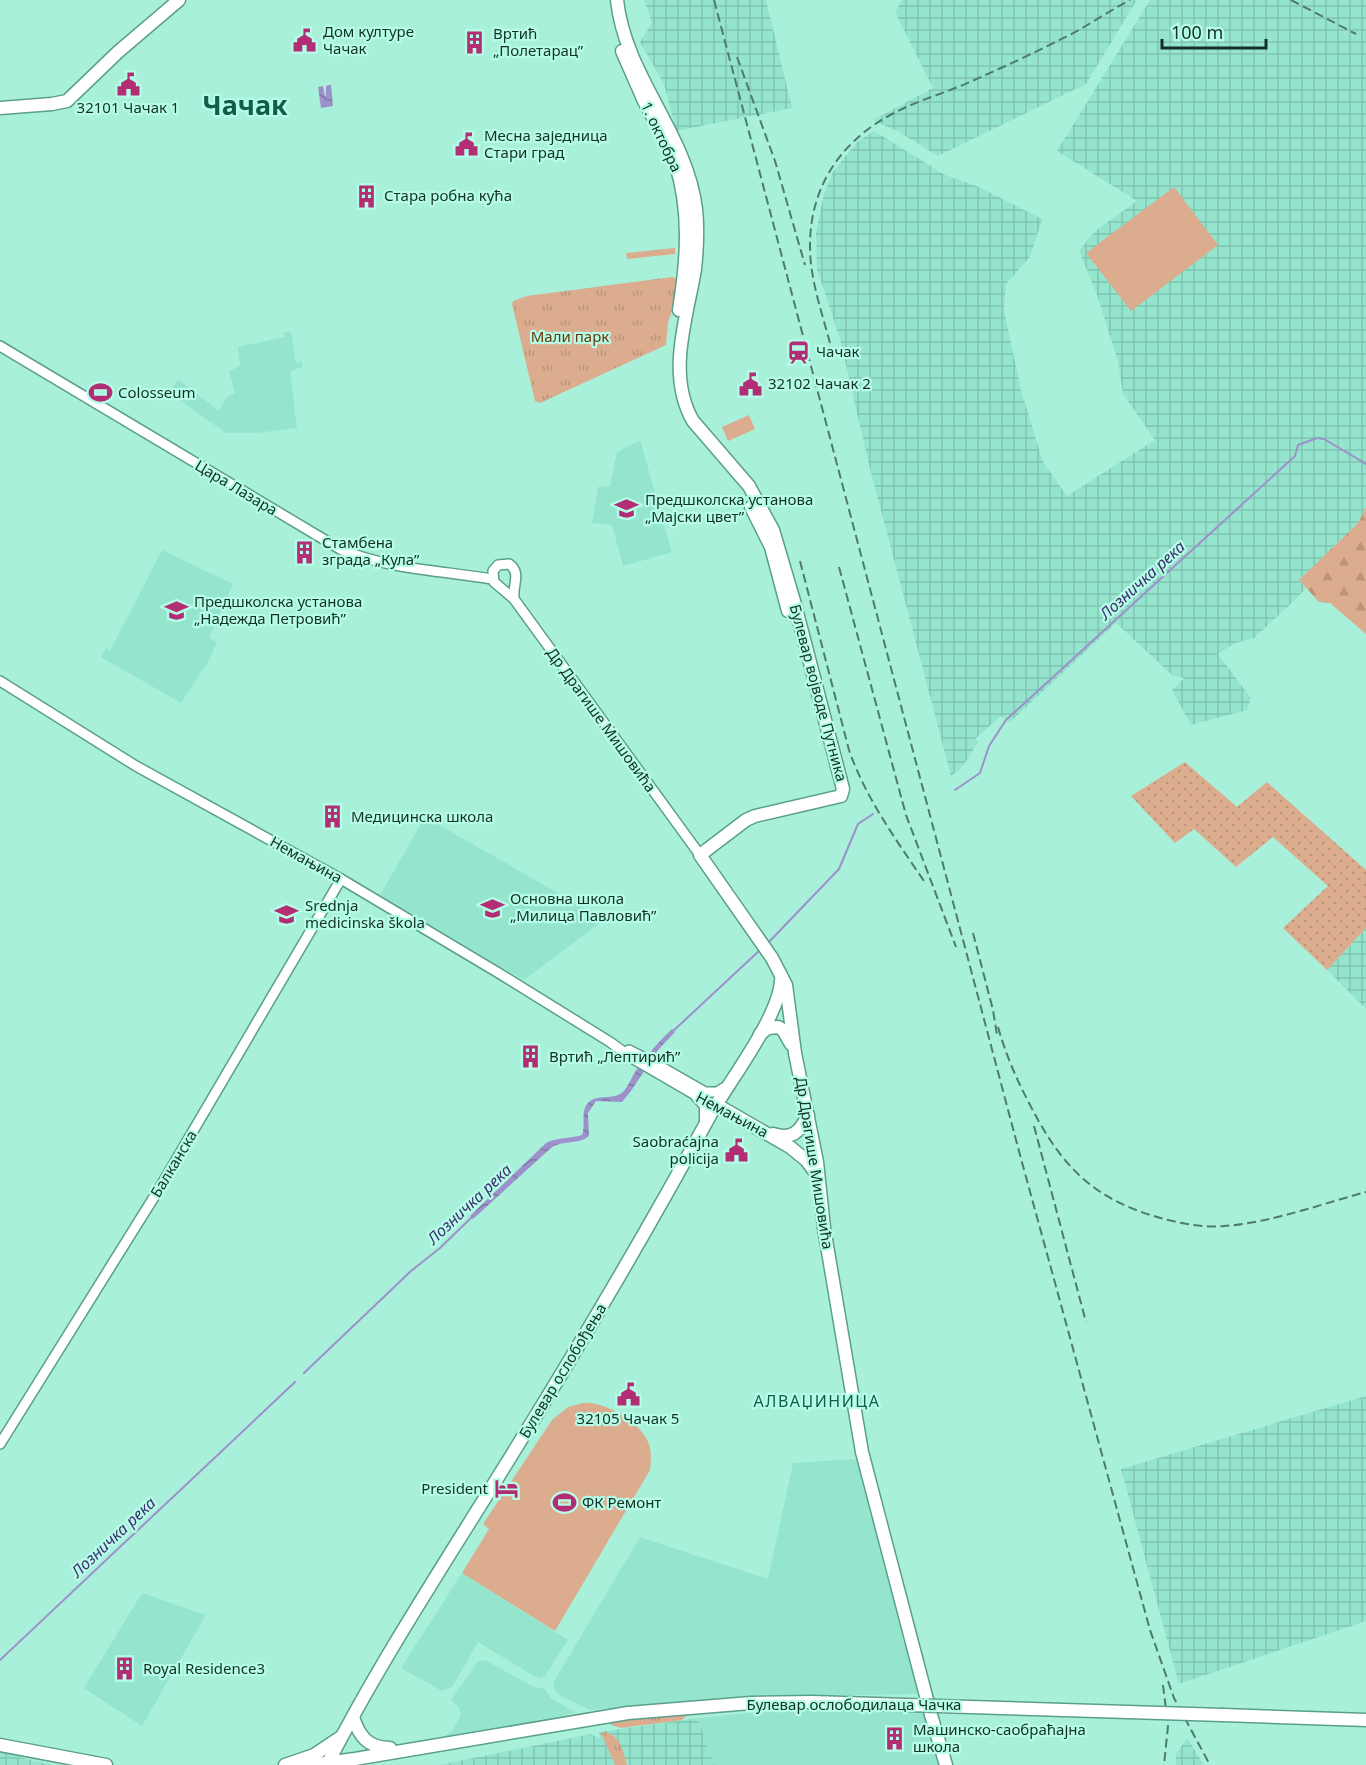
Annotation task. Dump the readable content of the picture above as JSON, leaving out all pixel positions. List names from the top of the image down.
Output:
{
  "streets": {
    "main road": [
      "1. октобра",
      "Булевар војводе Путника",
      "Др Драгише Мишовића",
      "Немањина",
      "Булевар ослобођења",
      "Булевар ослободилаца Чачка"
    ],
    "street": ["Цара Лазара", "Балканска"]
  },
  "crossings": [
    ["1. октобра", "Булевар војводе Путника"],
    ["Цара Лазара", "Др Драгише Мишовића"],
    ["Булевар војводе Путника", "Др Драгише Мишовића"],
    ["Др Драгише Мишовића", "Немањина"],
    ["Др Драгише Мишовића", "Булевар ослобођења"],
    ["Немањина", "Балканска"],
    ["Немањина", "Булевар ослобођења"],
    ["Булевар ослобођења", "Булевар ослободилаца Чачка"]
  ],
  "districts": ["Чачак", "АЛВАЏИНИЦА"],
  "water": ["Лозничка река"],
  "parks": ["Мали парк"],
  "places": {
    "public building": [
      "Дом културе Чачак",
      "32101 Чачак 1",
      "Месна заједница Стари град",
      "32102 Чачак 2",
      "Saobraćajna policija",
      "32105 Чачак 5"
    ],
    "building": [
      "Вртић „Полетарац”",
      "Стара робна кућа",
      "Стамбена зграда „Кула”",
      "Медицинска школа",
      "Вртић „Лептирић”",
      "Royal Residence3",
      "Машинско-саобраћајна школа"
    ],
    "station": ["Чачак"],
    "sports": ["Colosseum", "ФК Ремонт"],
    "school or university": [
      "Предшколска установа „Мајски цвет”",
      "Предшколска установа „Надежда Петровић”",
      "Основна школа „Милица Павловић”",
      "Srednja medicinska škola"
    ],
    "hotel": ["President"]
  },
  "scale_bar": "100 m"
}
